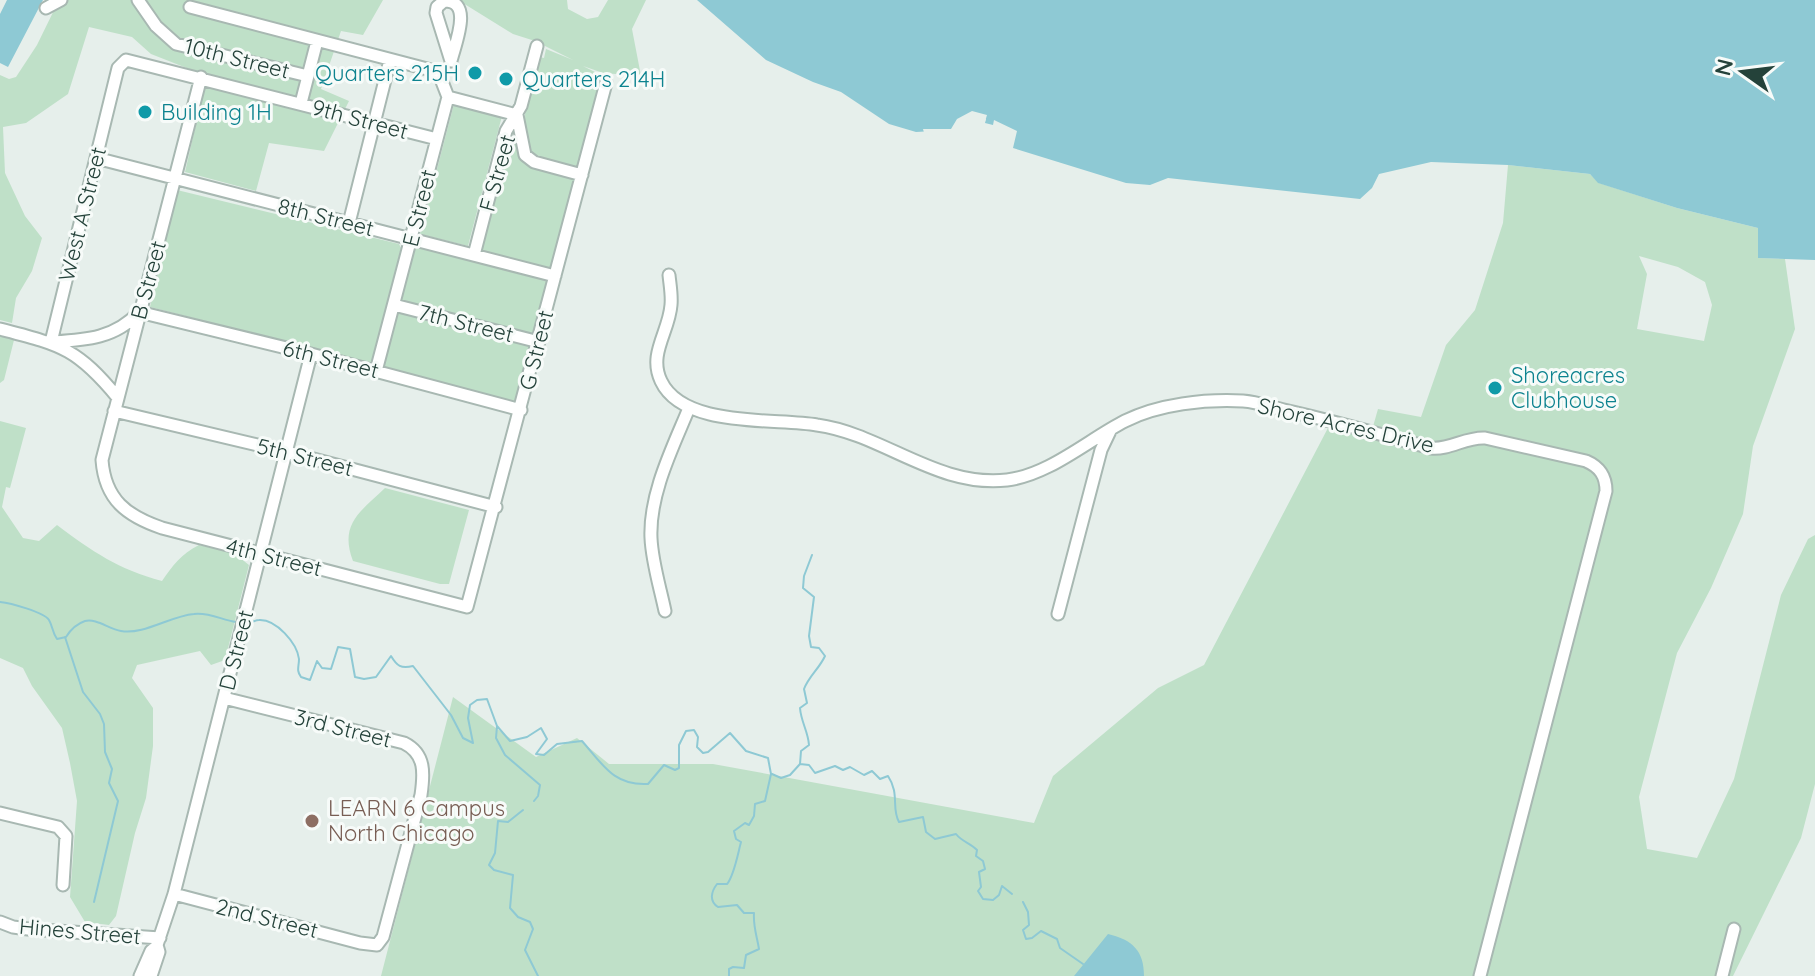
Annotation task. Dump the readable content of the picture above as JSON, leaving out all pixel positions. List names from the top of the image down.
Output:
{
  "streets": {
    "street": [
      "10th Street",
      "9th Street",
      "F Street",
      "E Street",
      "West A Street",
      "8th Street",
      "B Street",
      "7th Street",
      "G Street",
      "6th Street",
      "Shore Acres Drive",
      "5th Street",
      "4th Street",
      "D Street",
      "3rd Street",
      "2nd Street",
      "Hines Street"
    ]
  },
  "crossings": [
    ["9th Street", "E Street"],
    ["9th Street", "West A Street"],
    ["9th Street", "B Street"],
    ["F Street", "8th Street"],
    ["E Street", "8th Street"],
    ["E Street", "7th Street"],
    ["E Street", "6th Street"],
    ["West A Street", "8th Street"],
    ["8th Street", "B Street"],
    ["8th Street", "G Street"],
    ["B Street", "6th Street"],
    ["B Street", "5th Street"],
    ["B Street", "4th Street"],
    ["7th Street", "G Street"],
    ["G Street", "6th Street"],
    ["G Street", "5th Street"],
    ["G Street", "4th Street"],
    ["6th Street", "D Street"],
    ["5th Street", "D Street"],
    ["4th Street", "D Street"],
    ["D Street", "3rd Street"],
    ["D Street", "2nd Street"],
    ["D Street", "Hines Street"],
    ["3rd Street", "2nd Street"]
  ],
  "places": [
    "Quarters 215H",
    "Quarters 214H",
    "Building 1H",
    "Shoreacres Clubhouse",
    "LEARN 6 Campus North Chicago"
  ],
  "north": "left"
}
